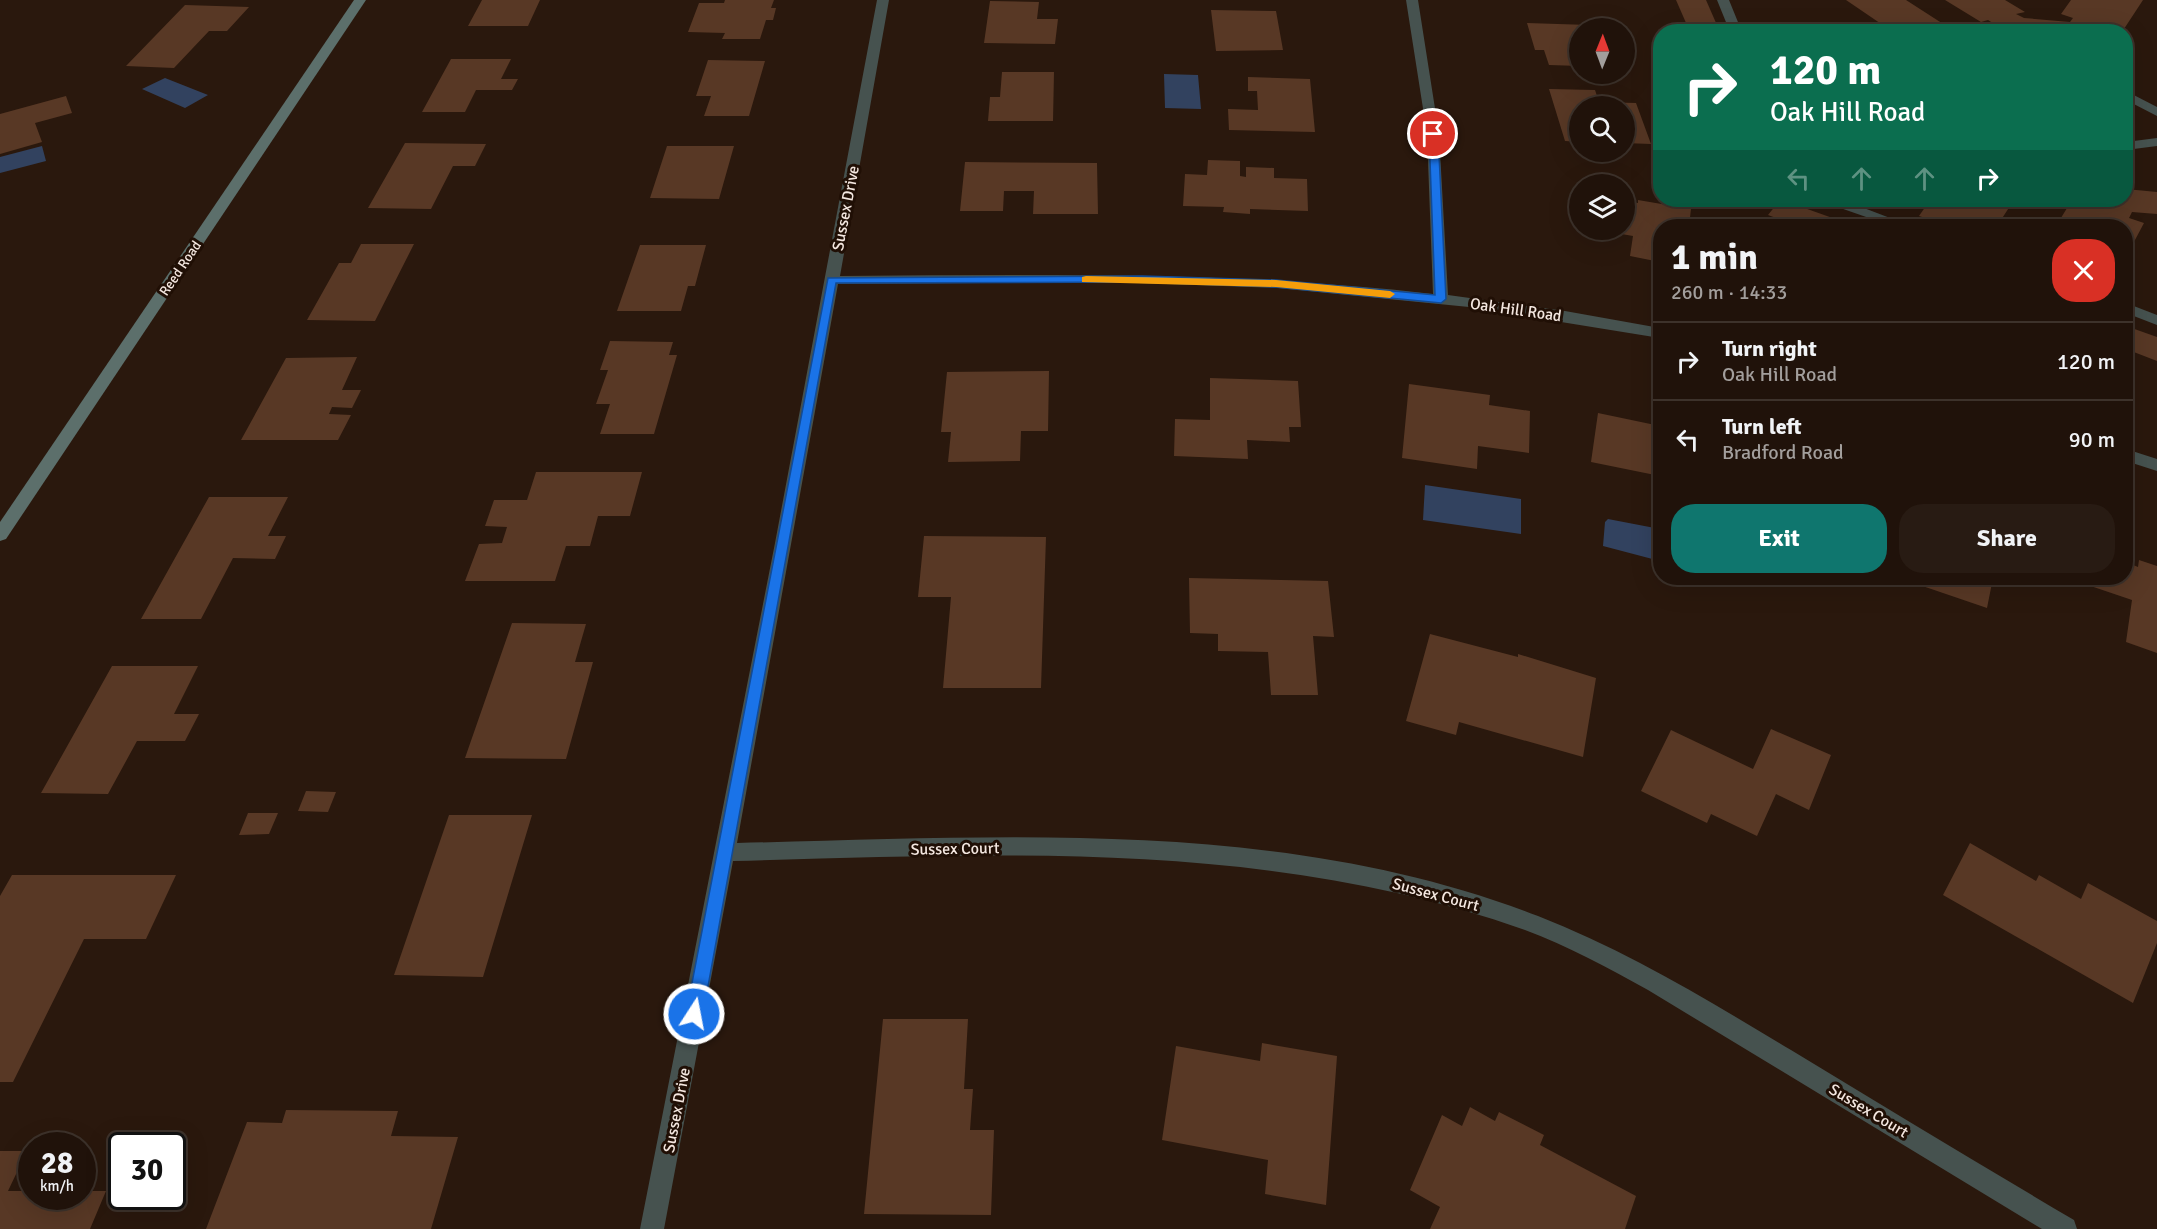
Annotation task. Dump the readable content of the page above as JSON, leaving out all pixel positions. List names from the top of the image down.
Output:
{
  "streets": {
    "main road": ["Reed Road"],
    "street": ["Sussex Drive", "Oak Hill Road", "Sussex Court"]
  },
  "crossings": [
    ["Sussex Drive", "Oak Hill Road"],
    ["Sussex Drive", "Sussex Court"]
  ],
  "north": "top",
  "page": {
    "turn": ["120 m", "Oak Hill Road"],
    "heading": ["1 min", "260 m · 14:33"],
    "list": [
      {
        "name": "Turn right",
        "note": "Oak Hill Road",
        "value": "120 m"
      },
      {
        "name": "Turn left",
        "note": "Bradford Road",
        "value": "90 m"
      }
    ],
    "buttons": ["Exit", "Share"],
    "speed": "28 km/h",
    "limit": "30"
  }
}
